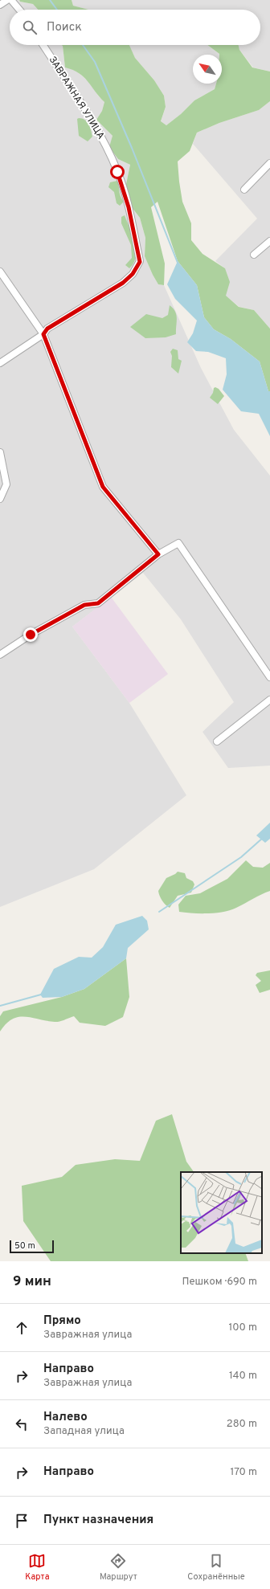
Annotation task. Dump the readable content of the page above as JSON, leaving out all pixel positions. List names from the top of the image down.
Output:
{
  "streets": {
    "street": ["ЗАВРАЖНАЯ УЛИЦА"]
  },
  "scale_bar": "50 m",
  "north": "top left",
  "page": {
    "search": "Поиск",
    "scale": "50 m",
    "heading": ["9 мин", "Пешком · 690 m"],
    "list": [
      ["Прямо", "Завражная улица", "100 m"],
      ["Направо", "Завражная улица", "140 m"],
      ["Налево", "Западная улица", "280 m"],
      ["Направо", "170 m"],
      "Пункт назначения"
    ],
    "nav": ["Карта", "Маршрут", "Сохранённые"]
  }
}
